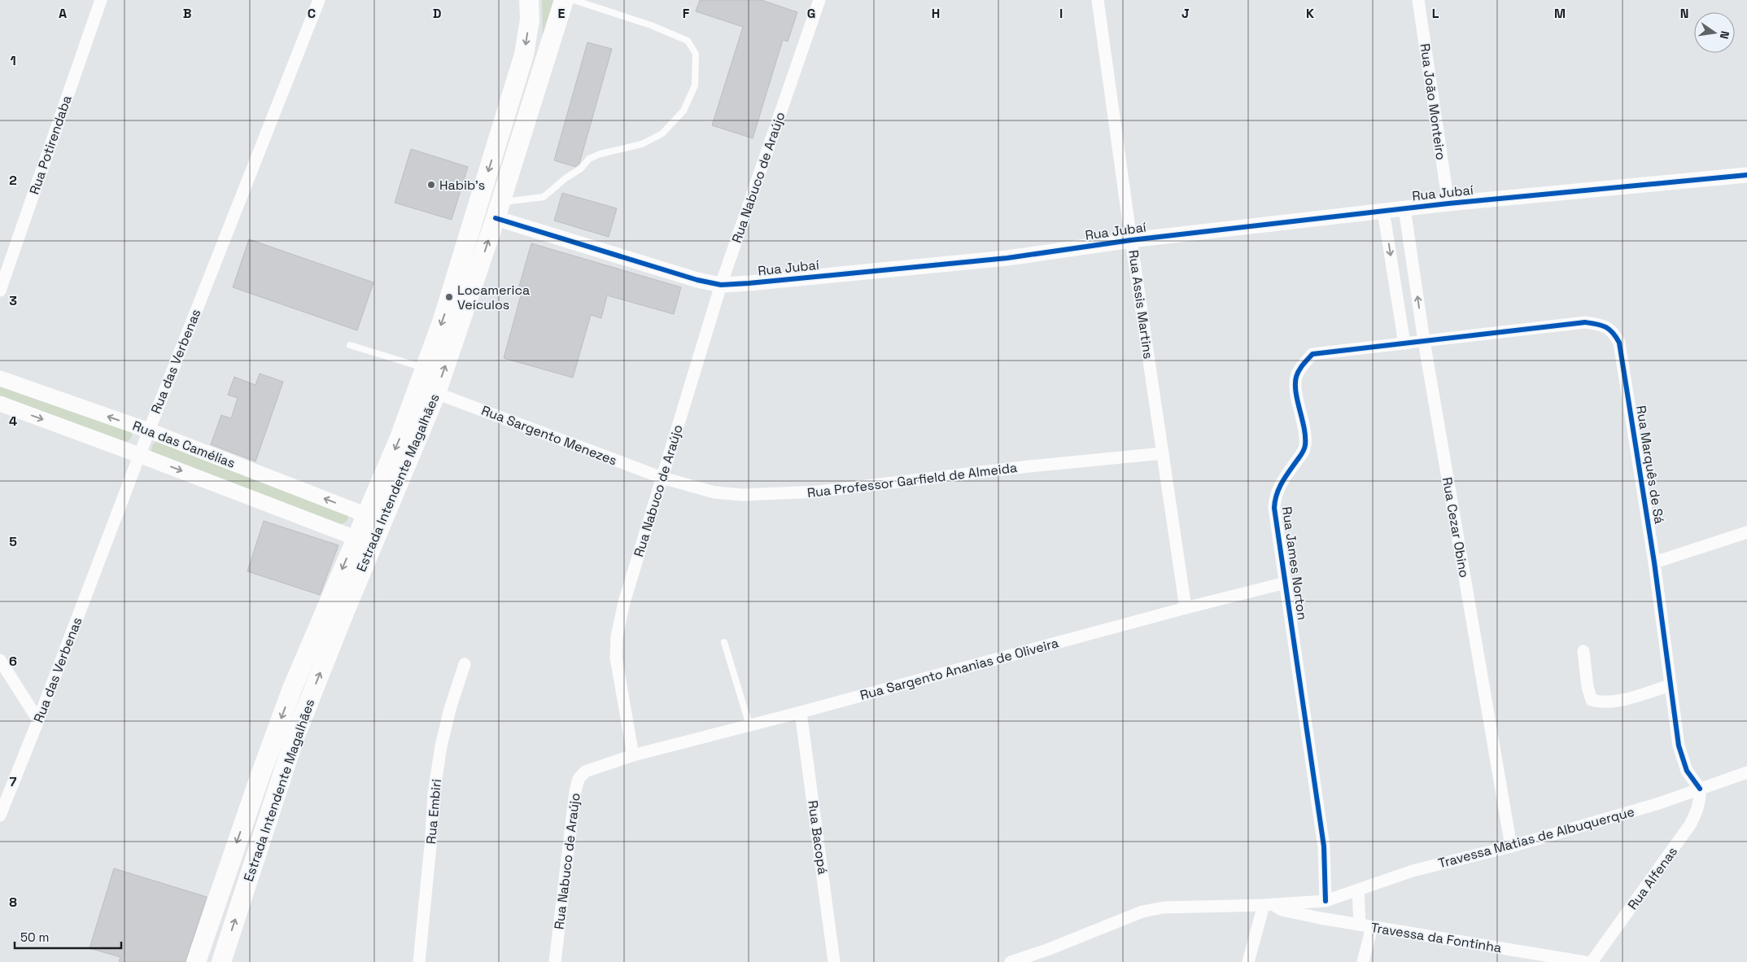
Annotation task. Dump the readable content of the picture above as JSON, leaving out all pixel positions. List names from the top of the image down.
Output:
{
  "streets": {
    "main road": ["Estrada Intendente Magalhães"],
    "street": [
      "Rua João Monteiro",
      "Rua Potirendaba",
      "Rua Nabuco de Araújo",
      "Rua Jubaí",
      "Rua Assis Martins",
      "Rua das Verbenas",
      "Rua Sargento Menezes",
      "Rua das Camélias",
      "Rua Marquês de Sá",
      "Rua Professor Garfield de Almeida",
      "Rua Cezar Obino",
      "Rua James Norton",
      "Rua Sargento Ananias de Oliveira",
      "Rua Embiri",
      "Rua Bacopá",
      "Travessa Matias de Albuquerque",
      "Rua Alfenas",
      "Travessa da Fontinha"
    ]
  },
  "crossings": [
    ["Rua João Monteiro", "Rua Jubaí"],
    ["Rua Nabuco de Araújo", "Rua Jubaí"],
    ["Rua Nabuco de Araújo", "Rua Sargento Menezes"],
    ["Rua Nabuco de Araújo", "Rua Professor Garfield de Almeida"],
    ["Rua Nabuco de Araújo", "Rua Sargento Ananias de Oliveira"],
    ["Rua Jubaí", "Rua Assis Martins"],
    ["Rua Jubaí", "Estrada Intendente Magalhães"],
    ["Rua Jubaí", "Rua Cezar Obino"],
    ["Rua Assis Martins", "Rua Professor Garfield de Almeida"],
    ["Rua Assis Martins", "Rua Sargento Ananias de Oliveira"],
    ["Rua das Verbenas", "Rua das Camélias"],
    ["Rua Sargento Menezes", "Rua Professor Garfield de Almeida"],
    ["Rua Sargento Menezes", "Estrada Intendente Magalhães"],
    ["Rua das Camélias", "Estrada Intendente Magalhães"],
    ["Rua Marquês de Sá", "Rua Cezar Obino"],
    ["Rua Marquês de Sá", "Rua James Norton"],
    ["Rua Marquês de Sá", "Travessa Matias de Albuquerque"],
    ["Rua Marquês de Sá", "Rua Alfenas"],
    ["Rua Cezar Obino", "Rua James Norton"],
    ["Rua Cezar Obino", "Travessa Matias de Albuquerque"],
    ["Rua James Norton", "Rua Sargento Ananias de Oliveira"],
    ["Rua James Norton", "Travessa Matias de Albuquerque"],
    ["Rua James Norton", "Travessa da Fontinha"],
    ["Rua Sargento Ananias de Oliveira", "Rua Bacopá"],
    ["Travessa Matias de Albuquerque", "Rua Alfenas"],
    ["Travessa Matias de Albuquerque", "Travessa da Fontinha"]
  ],
  "places": ["Habib's", "Locamerica Veículos"],
  "scale_bar": "50 m",
  "north": "right",
  "grid": {
    "columns": [
      "A",
      "B",
      "C",
      "D",
      "E",
      "F",
      "G",
      "H",
      "I",
      "J",
      "K",
      "L",
      "M",
      "N"
    ],
    "rows": [
      "1",
      "2",
      "3",
      "4",
      "5",
      "6",
      "7",
      "8"
    ]
  }
}
